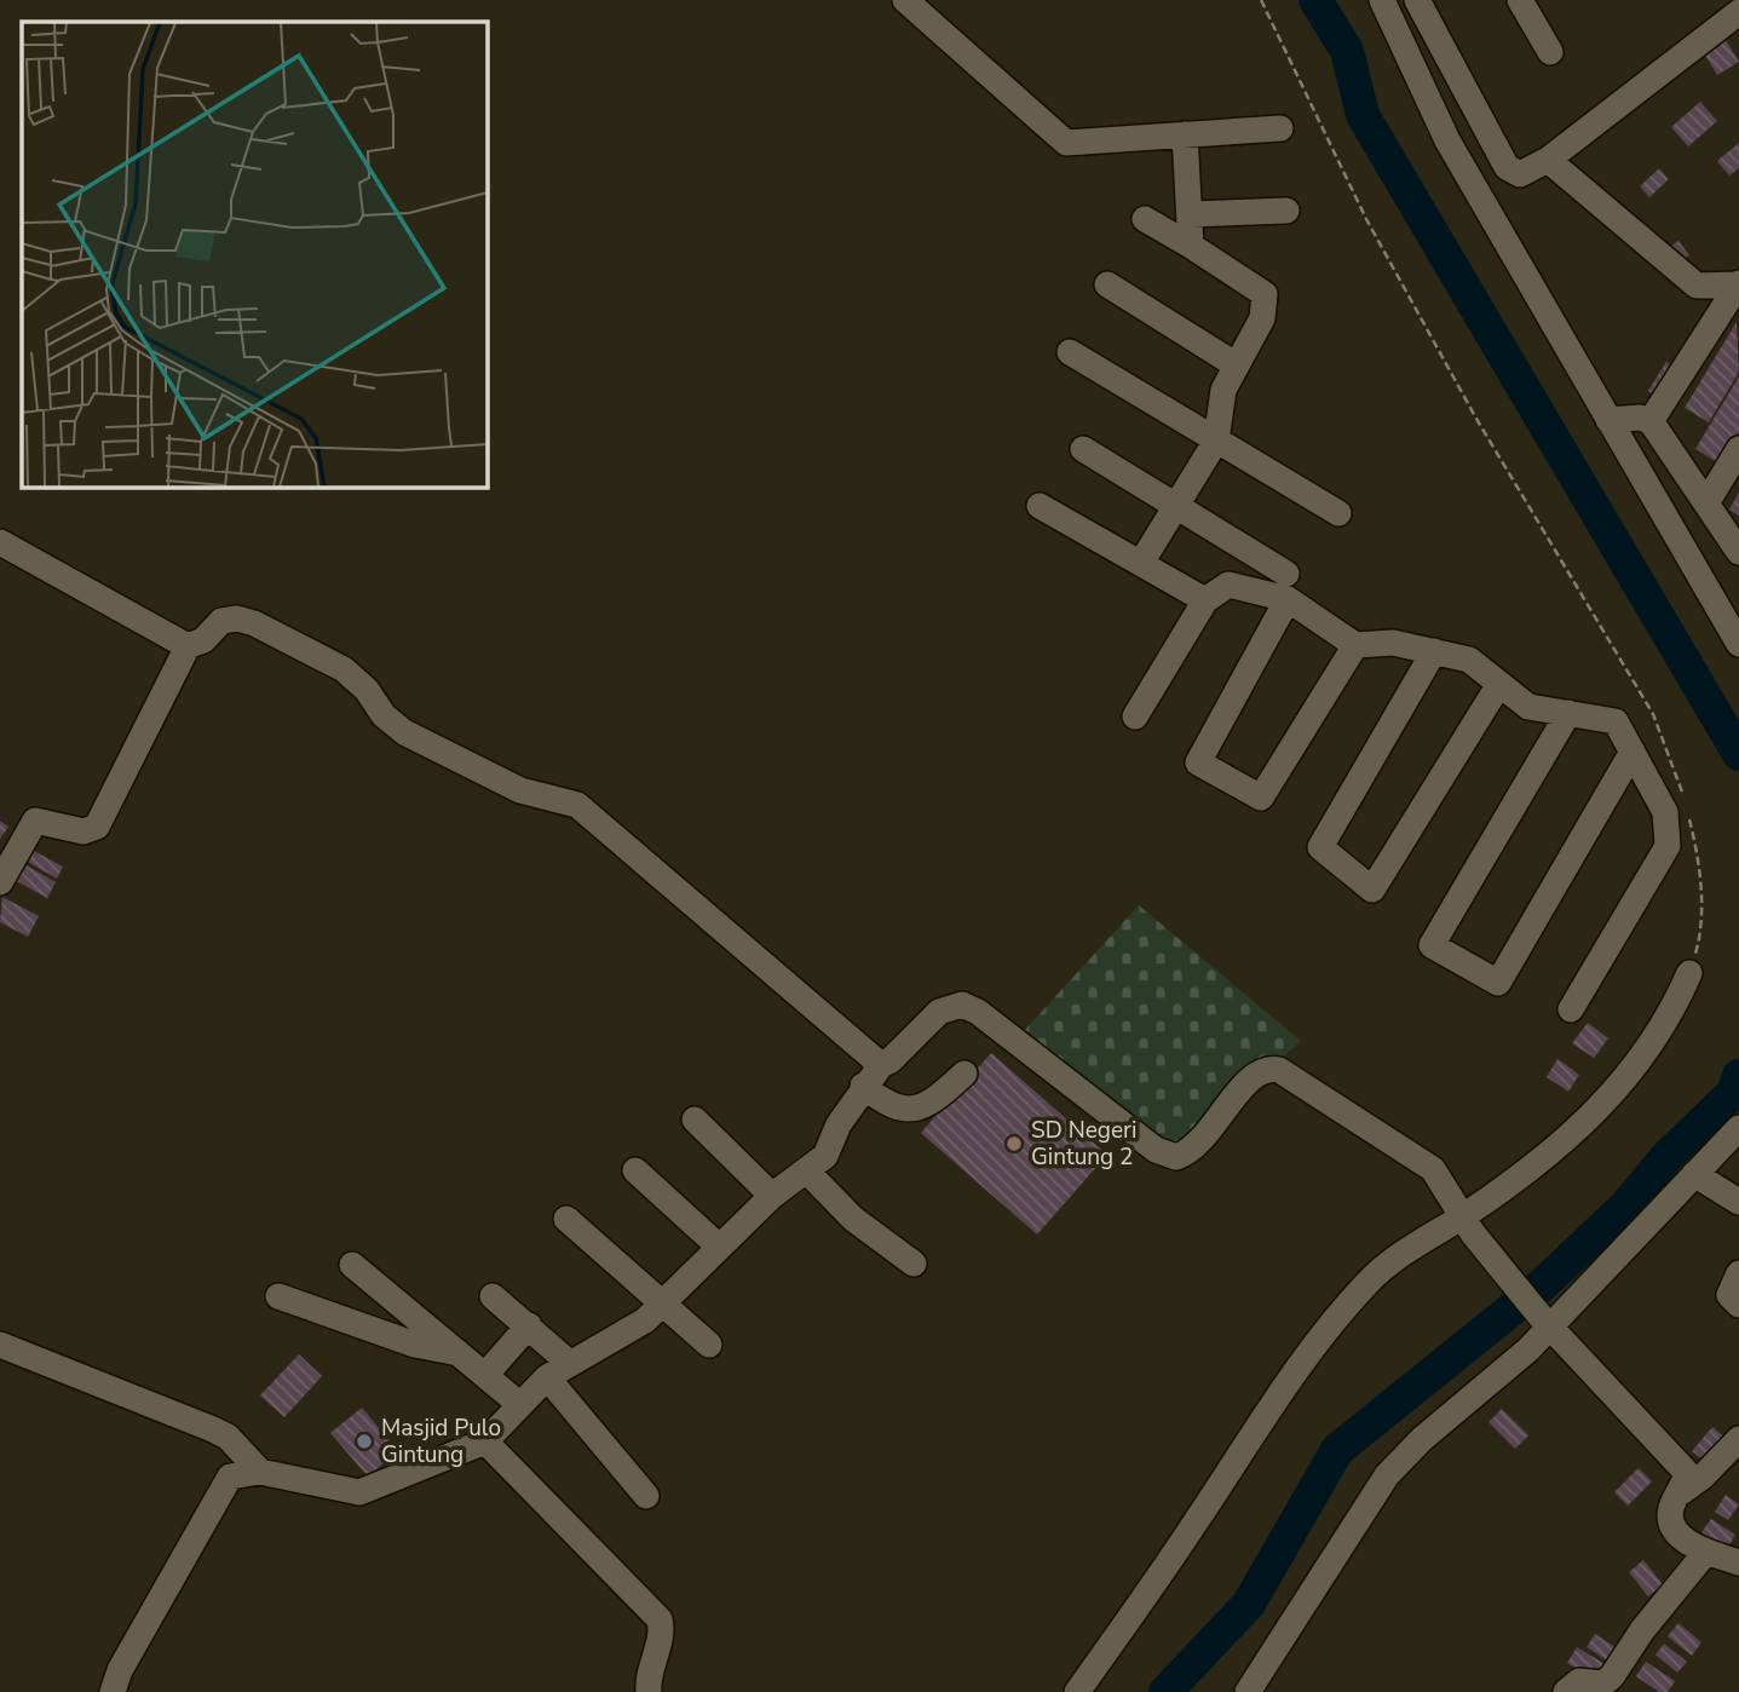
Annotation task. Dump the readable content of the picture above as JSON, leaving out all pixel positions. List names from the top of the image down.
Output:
{
  "places": ["SD Negeri Gintung 2", "Masjid Pulo Gintung"]
}
